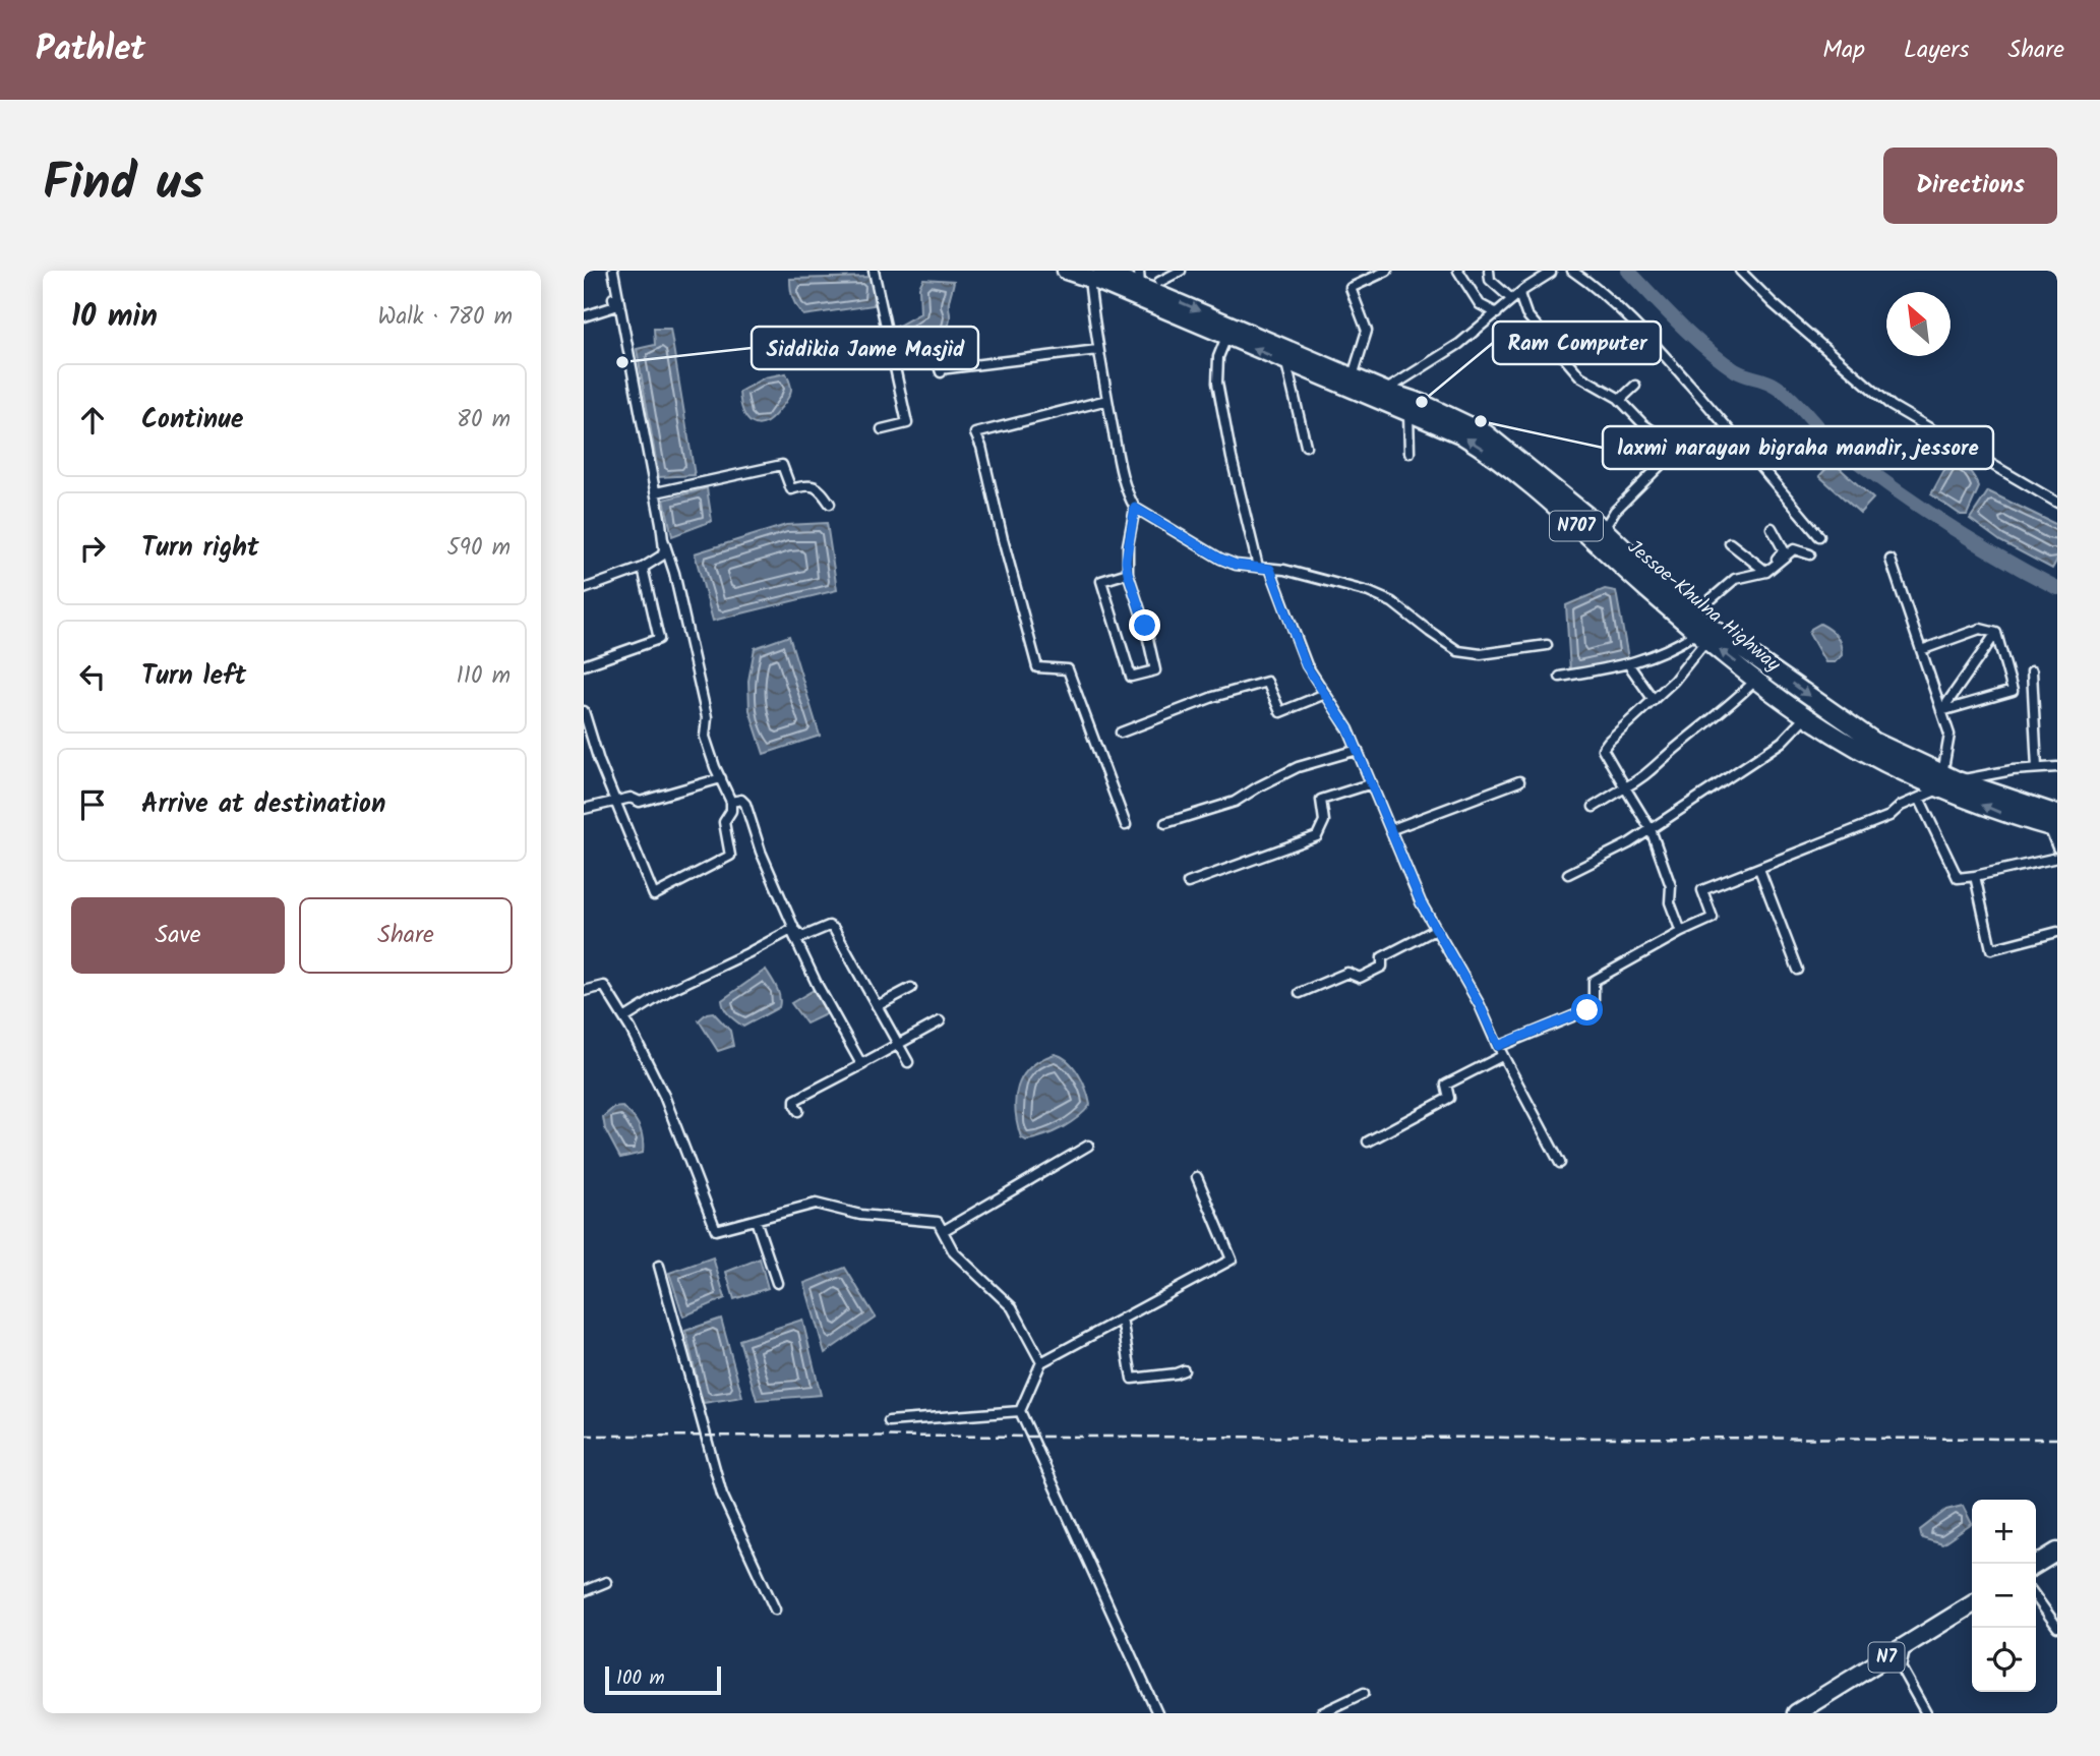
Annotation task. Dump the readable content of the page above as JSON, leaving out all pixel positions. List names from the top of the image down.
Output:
{
  "streets": {
    "highway": ["N707", "Jessoe-Khulna Highway", "N7"]
  },
  "places": ["Siddikia Jame Masjid", "Ram Computer", "laxmi narayan bigraha mandir, jessore"],
  "scale_bar": "100 m",
  "north": "top left",
  "page": {
    "header": "Pathlet",
    "nav": ["Map", "Layers", "Share"],
    "title": "Find us",
    "buttons": [
      "Directions",
      ["Save", "Share"]
    ],
    "heading": ["10 min", "Walk · 780 m"],
    "list": [
      ["Continue", "80 m"],
      ["Turn right", "590 m"],
      ["Turn left", "110 m"],
      "Arrive at destination"
    ],
    "map_buttons": ["+", "−"],
    "scale": "100 m"
  }
}
